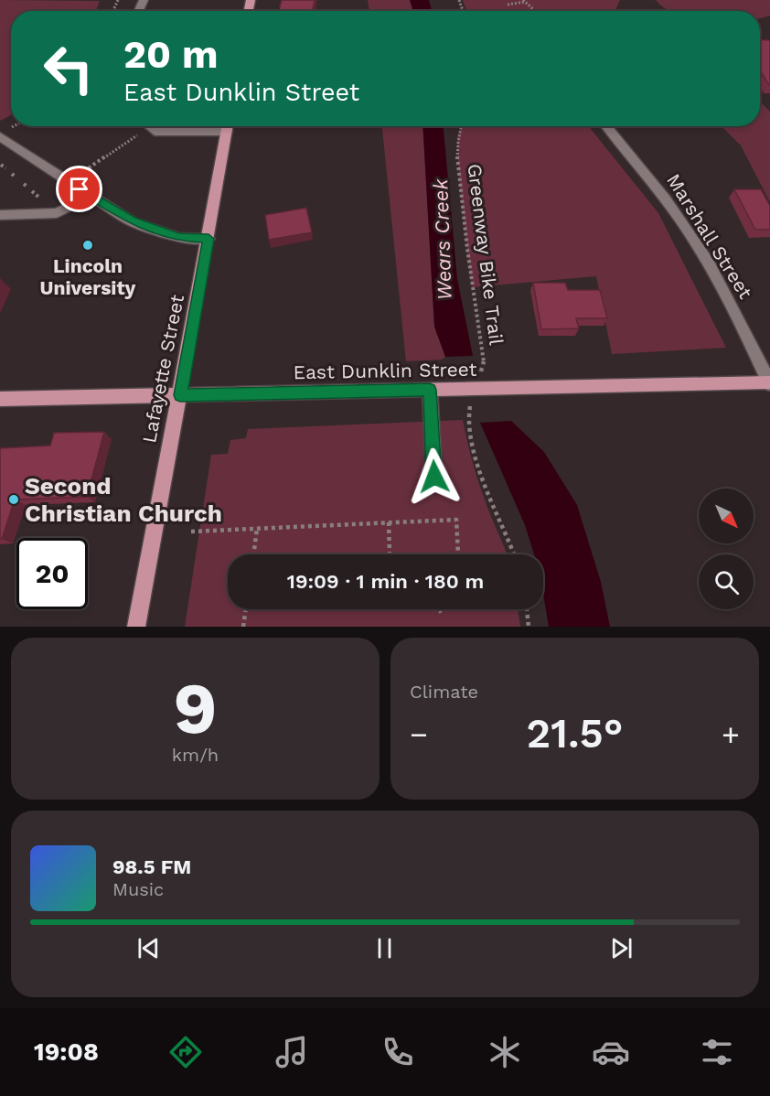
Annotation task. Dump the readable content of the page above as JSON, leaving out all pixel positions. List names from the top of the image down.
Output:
{
  "streets": {
    "main road": ["Lafayette Street", "East Dunklin Street"],
    "street": ["Marshall Street"],
    "path": ["Greenway Bike Trail"]
  },
  "crossings": [
    ["Marshall Street", "East Dunklin Street"],
    ["Lafayette Street", "East Dunklin Street"]
  ],
  "water": ["Wears Creek"],
  "places": ["Lincoln University", "Second Christian Church"],
  "north": "bottom right",
  "page": {
    "turn": ["20 m", "East Dunklin Street"],
    "limit": "20",
    "trip": "19:09 · 1 min · 180 m",
    "tile": [
      ["9", "km/h"],
      "Climate"
    ],
    "heat": ["−", "21.5°", "+"],
    "song": ["98.5 FM", "Music"],
    "tabs": "19:08"
  }
}
